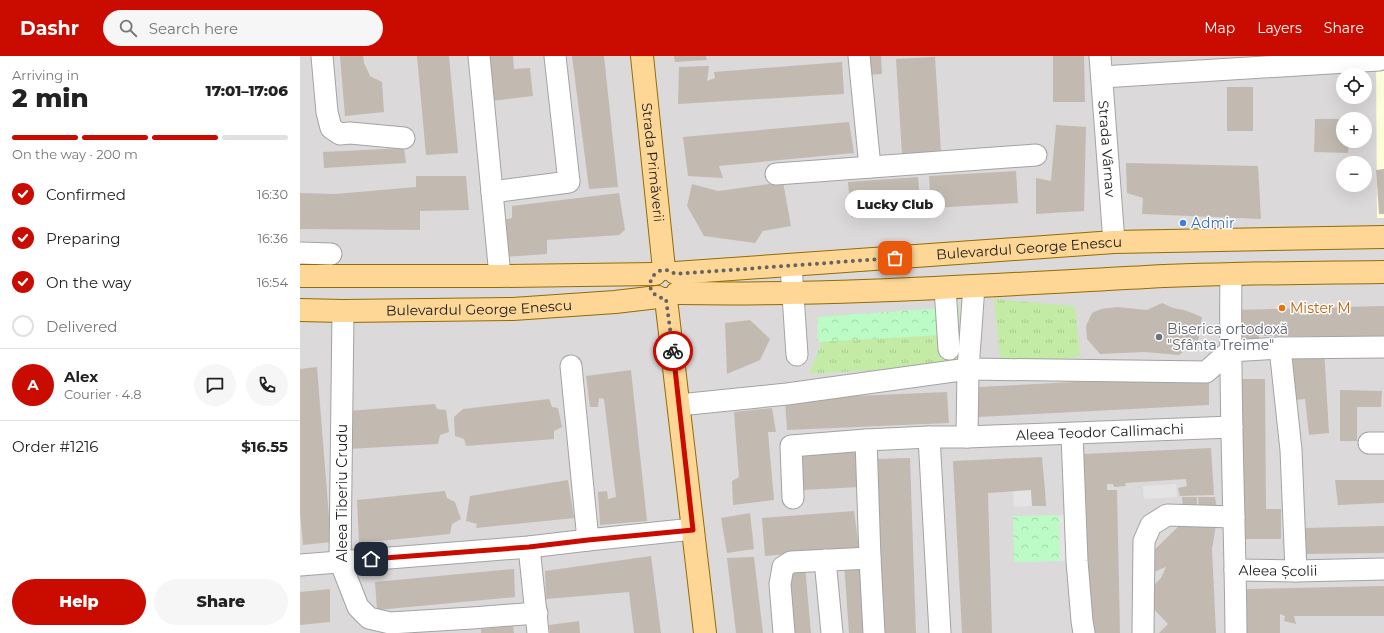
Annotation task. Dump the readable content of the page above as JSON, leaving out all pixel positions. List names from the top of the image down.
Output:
{
  "streets": {
    "main road": ["Strada Primăverii", "Bulevardul George Enescu"],
    "street": [
      "Strada Vârnav",
      "Aleea Teodor Callimachi",
      "Aleea Tiberiu Crudu",
      "Aleea Școlii"
    ]
  },
  "crossings": [
    ["Strada Vârnav", "Bulevardul George Enescu"],
    ["Strada Primăverii", "Bulevardul George Enescu"],
    ["Bulevardul George Enescu", "Aleea Tiberiu Crudu"]
  ],
  "places": [
    "Admir",
    "Lucky Club",
    "Mister M",
    "Biserica ortodoxă \"Sfânta Treime\""
  ],
  "page": {
    "header": "Dashr",
    "search": "Search here",
    "nav": ["Map", "Layers", "Share"],
    "heading": ["2 min", "Arriving in", "17:01–17:06"],
    "panel": [
      "Alex",
      "Courier · 4.8",
      "Order #1216",
      "$16.55"
    ],
    "map_buttons": ["+", "−"],
    "bar": "On the way · 200 m",
    "list": [
      ["Confirmed", "16:30"],
      ["Preparing", "16:36"],
      ["On the way", "16:54"],
      "Delivered"
    ],
    "bubble": "Lucky Club",
    "round": "A",
    "buttons": ["Help", "Share"]
  }
}
